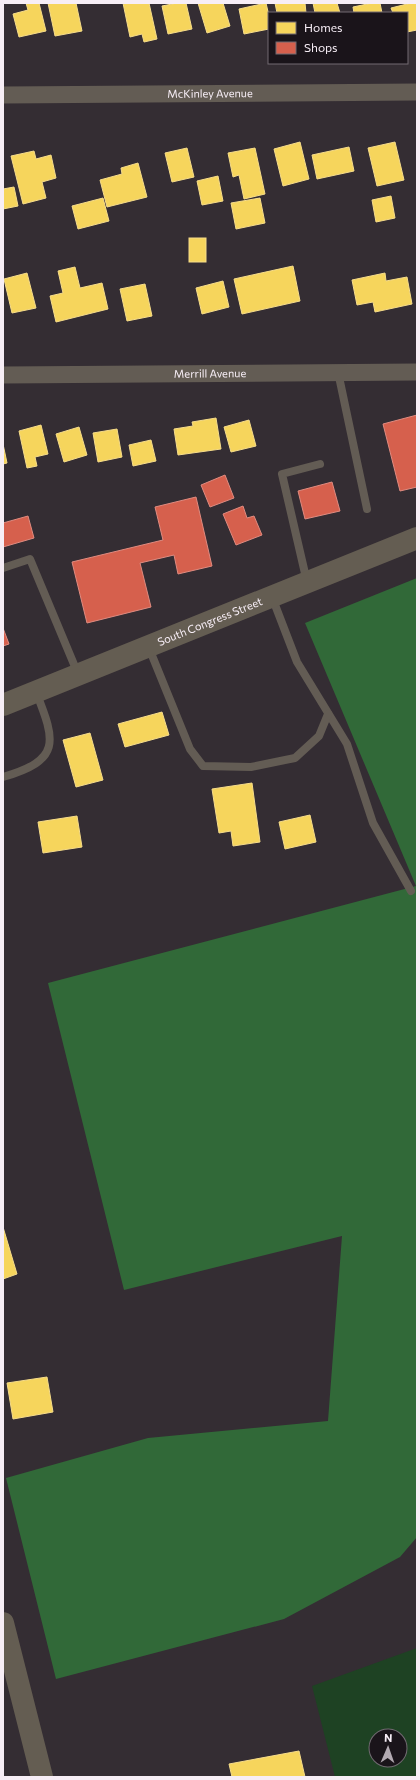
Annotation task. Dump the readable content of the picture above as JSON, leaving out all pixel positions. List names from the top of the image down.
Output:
{
  "streets": {
    "street": ["McKinley Avenue", "Merrill Avenue", "South Congress Street"]
  },
  "legend": ["Homes", "Shops"],
  "north": "top"
}
